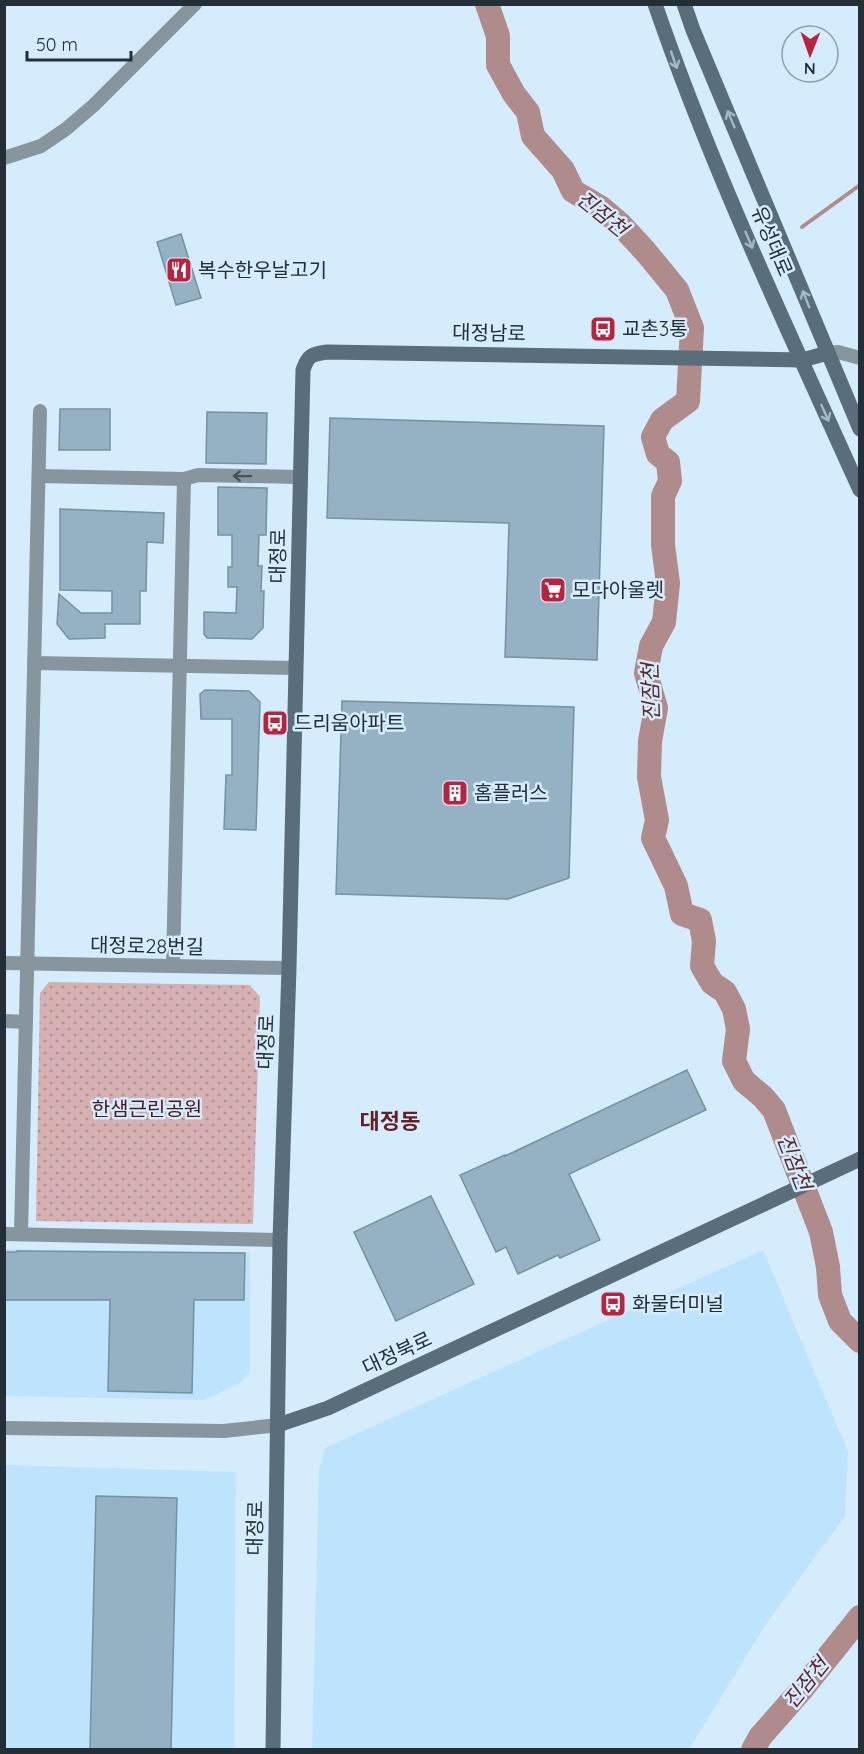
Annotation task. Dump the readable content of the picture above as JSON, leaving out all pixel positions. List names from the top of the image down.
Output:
{
  "streets": {
    "street": [
      "유성대로",
      "대정남로",
      "대정로",
      "대정로28번길",
      "대정북로"
    ]
  },
  "crossings": [
    ["유성대로", "대정남로"],
    ["대정남로", "대정로"],
    ["대정로", "대정로28번길"],
    ["대정로", "대정북로"]
  ],
  "districts": ["대정동"],
  "water": ["진잠천"],
  "parks": ["한샘근린공원"],
  "places": {
    "restaurant": ["복수한우날고기"],
    "bus stop": ["교촌3통", "드리움아파트", "화물터미널"],
    "supermarket": ["모다아울렛"],
    "building": ["홈플러스"]
  },
  "scale_bar": "50 m",
  "north": "bottom"
}
